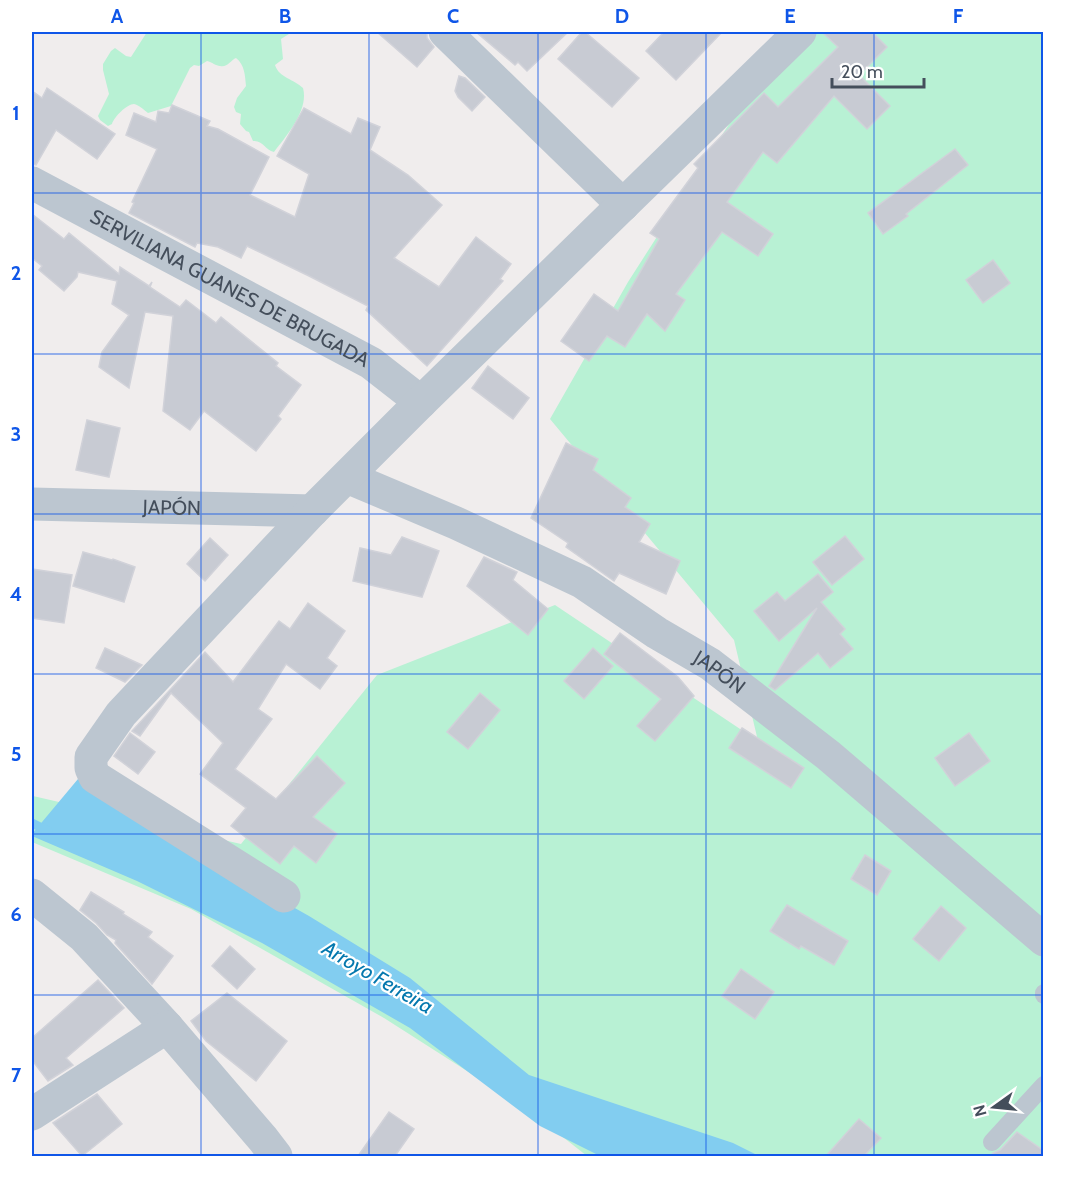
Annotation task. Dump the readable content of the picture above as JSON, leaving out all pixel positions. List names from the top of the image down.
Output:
{
  "streets": {
    "street": ["SERVILIANA GUANES DE BRUGADA", "JAPÓN"]
  },
  "water": ["Arroyo Ferreira"],
  "scale_bar": "20 m",
  "north": "left",
  "grid": {
    "columns": [
      "A",
      "B",
      "C",
      "D",
      "E",
      "F"
    ],
    "rows": [
      "1",
      "2",
      "3",
      "4",
      "5",
      "6",
      "7"
    ]
  }
}
